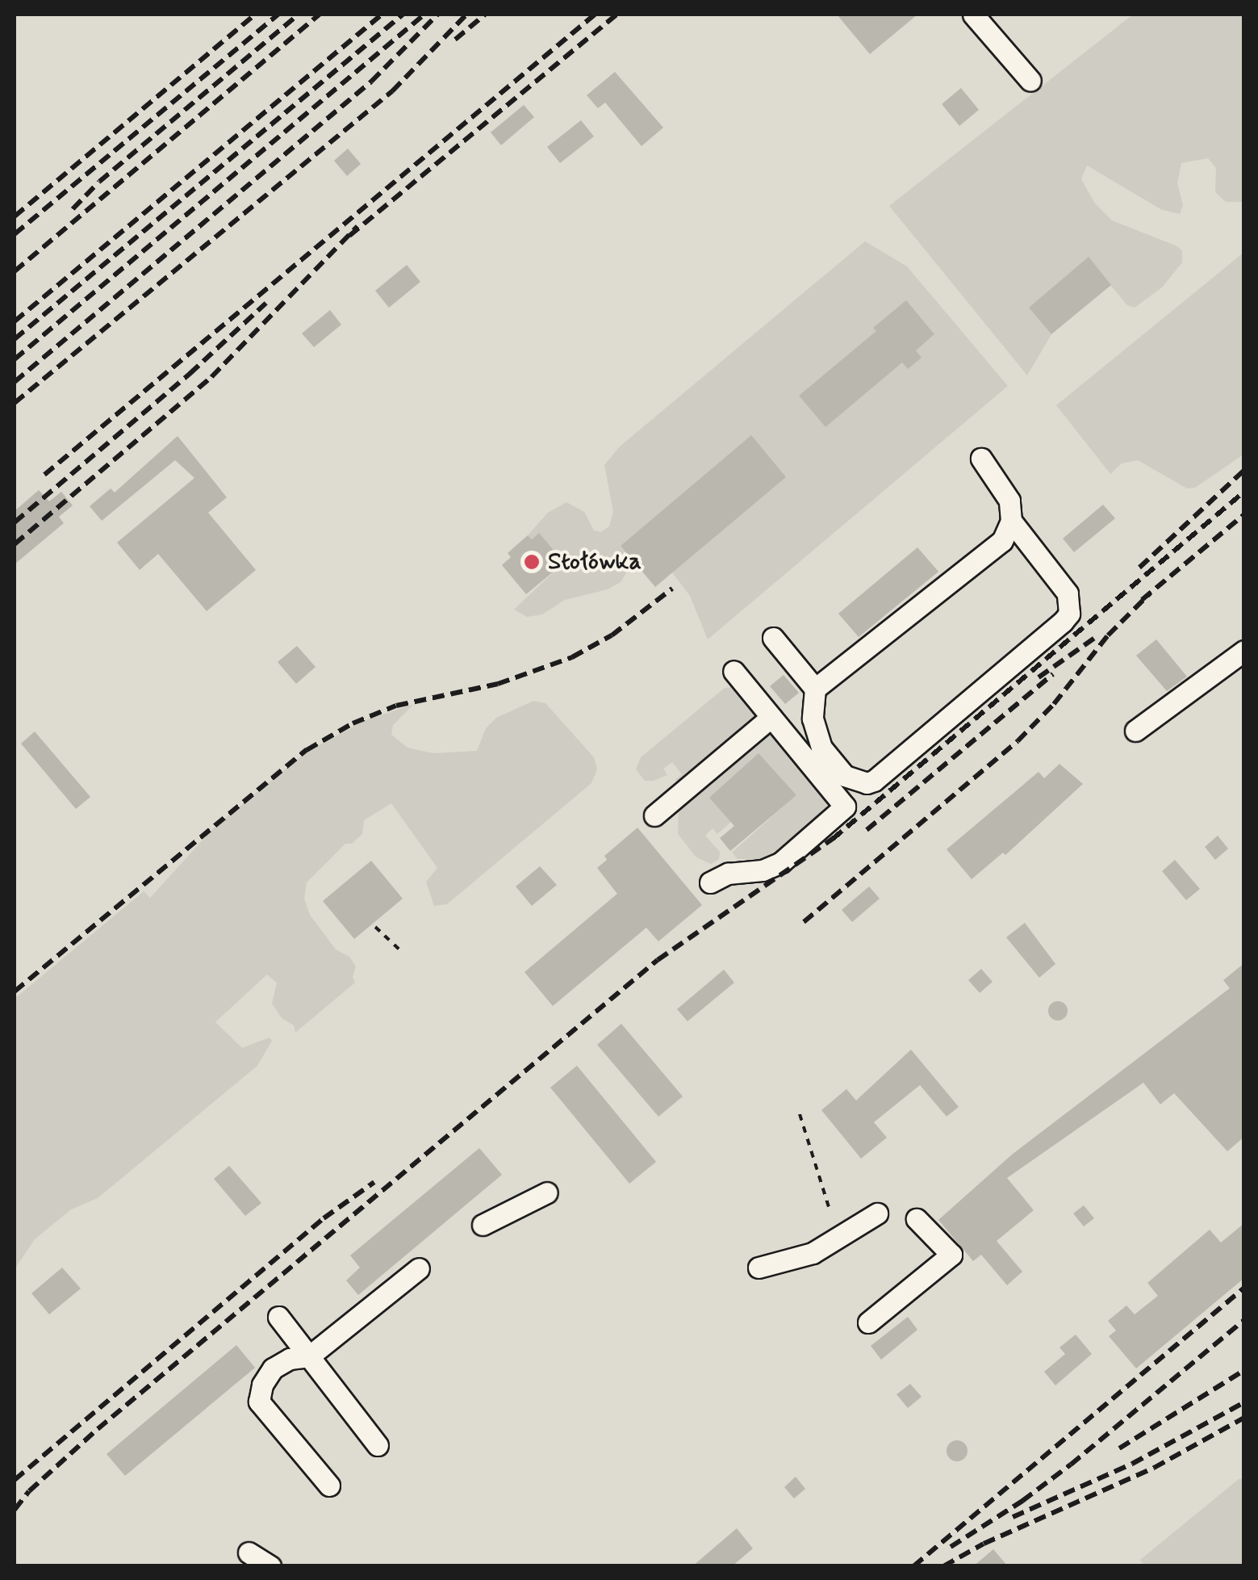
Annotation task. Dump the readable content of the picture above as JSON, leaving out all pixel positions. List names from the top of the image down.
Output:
{
  "places": ["Stołówka"]
}
